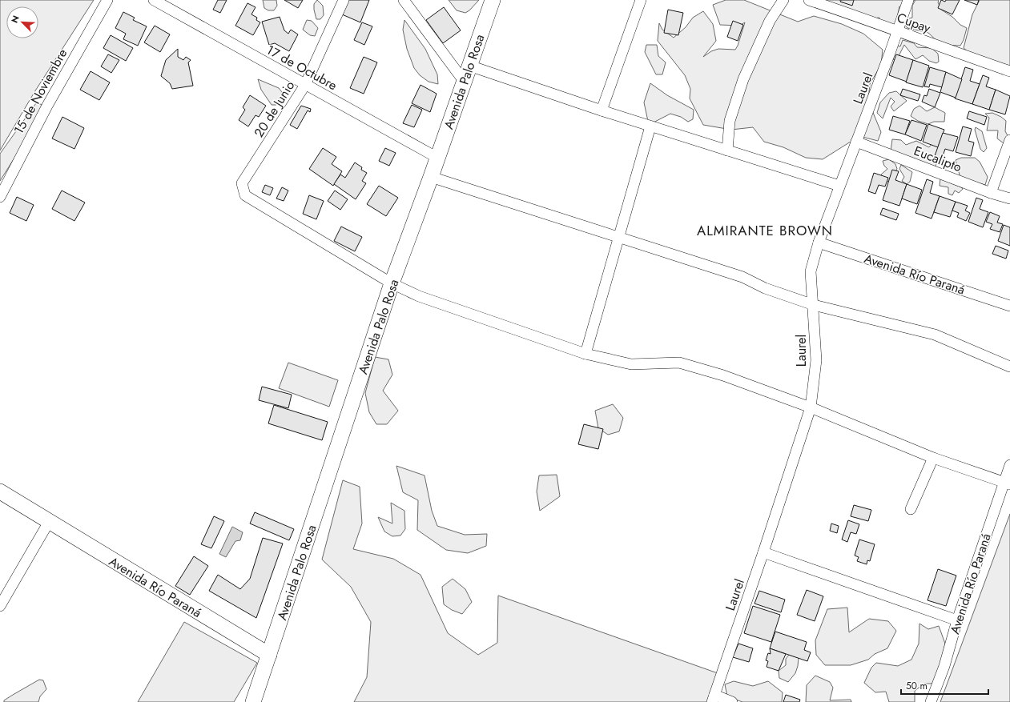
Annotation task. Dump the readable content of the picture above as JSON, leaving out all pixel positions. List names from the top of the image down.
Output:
{
  "streets": {
    "main road": ["Avenida Palo Rosa", "Avenida Río Paraná"],
    "street": [
      "Cupay",
      "17 de Octubre",
      "Laurel",
      "15 de Noviembre",
      "20 de Junio",
      "Eucalipto"
    ]
  },
  "crossings": [
    ["Cupay", "Laurel"],
    ["17 de Octubre", "Avenida Palo Rosa"],
    ["17 de Octubre", "20 de Junio"],
    ["Avenida Palo Rosa", "20 de Junio"],
    ["Avenida Palo Rosa", "Avenida Río Paraná"],
    ["Laurel", "Eucalipto"],
    ["Laurel", "Avenida Río Paraná"]
  ],
  "districts": ["ALMIRANTE BROWN"],
  "scale_bar": "50 m",
  "north": "top left"
}
